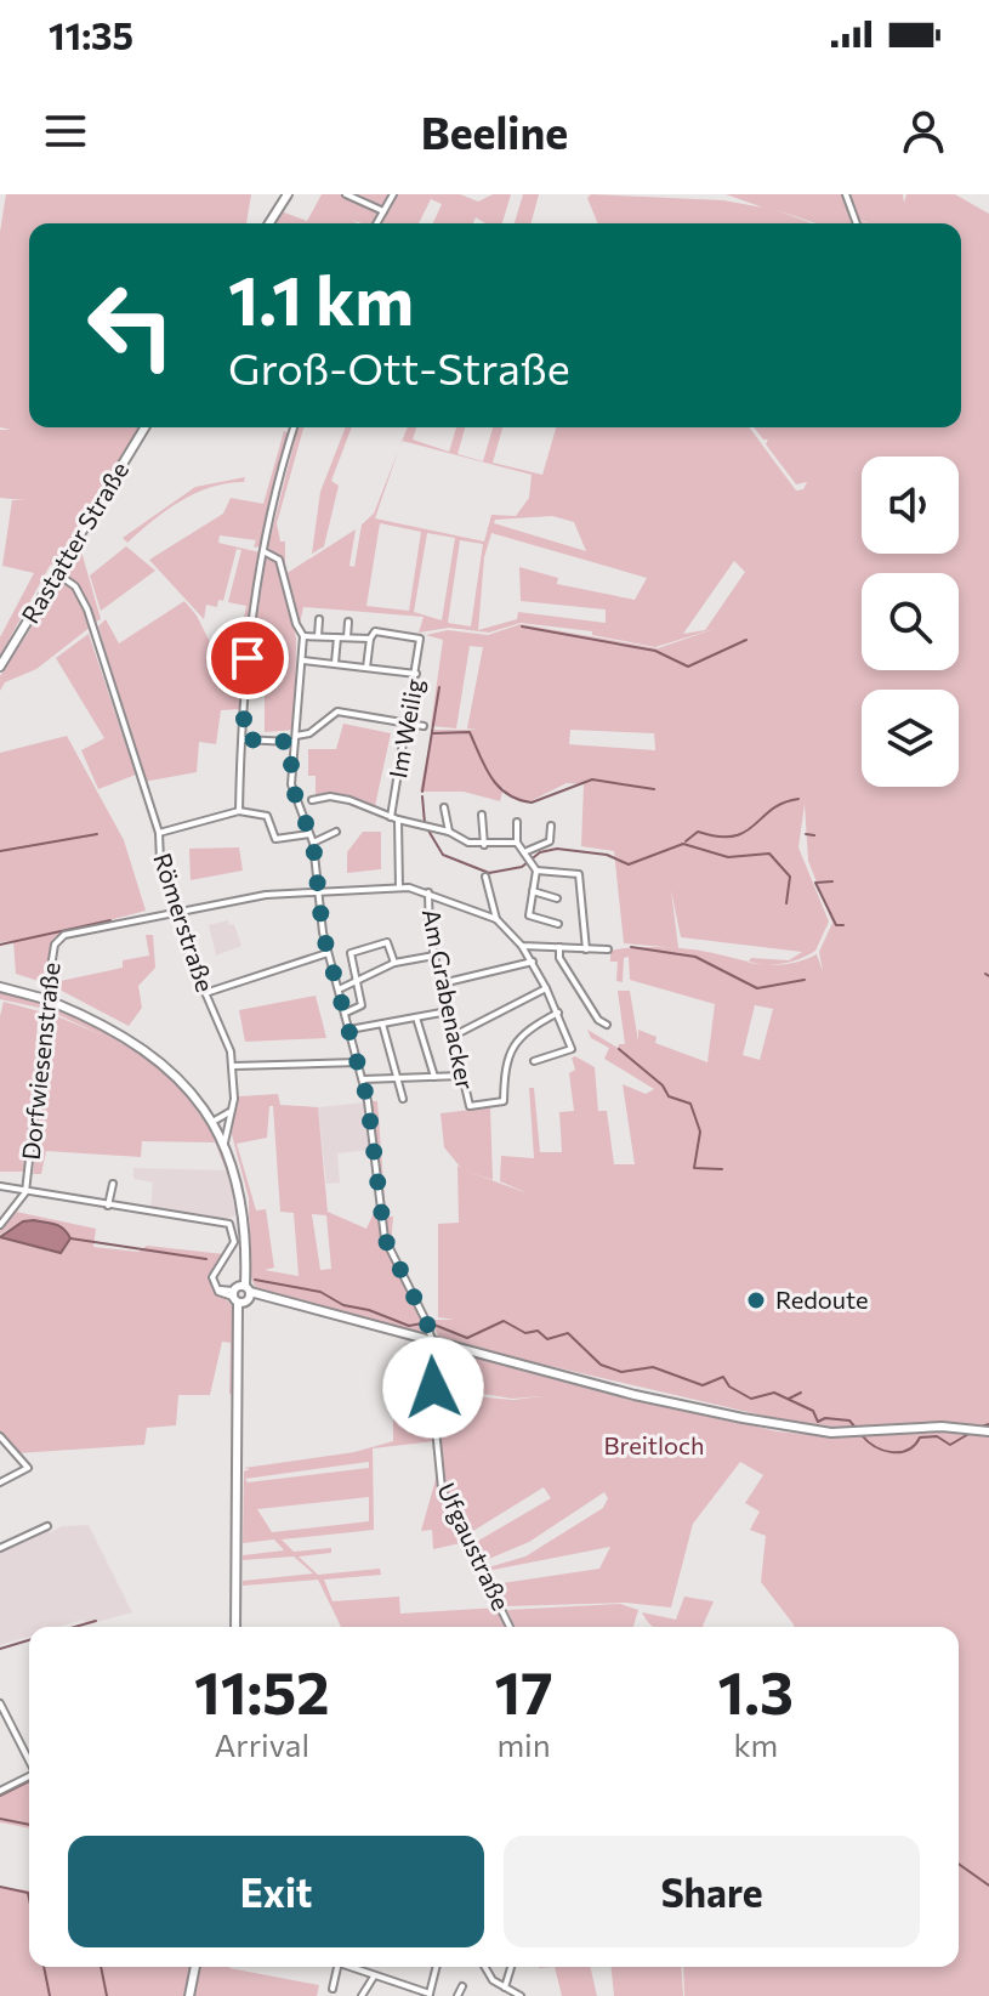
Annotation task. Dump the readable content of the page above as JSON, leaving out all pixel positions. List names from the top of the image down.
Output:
{
  "streets": {
    "main road": ["Rastatter Straße"],
    "street": [
      "Im Weilig",
      "Römerstraße",
      "Am Grabenacker",
      "Dorfwiesenstraße",
      "Ufgaustraße"
    ]
  },
  "crossings": [
    ["Rastatter Straße", "Römerstraße"],
    ["Römerstraße", "Dorfwiesenstraße"]
  ],
  "parks": ["Breitloch"],
  "places": ["Redoute"],
  "page": {
    "status": "11:35",
    "header": "Beeline",
    "turn": ["1.1 km", "Groß-Ott-Straße"],
    "eta": [
      "11:52",
      "Arrival",
      "17",
      "min",
      "1.3",
      "km"
    ],
    "buttons": ["Exit", "Share"]
  }
}
